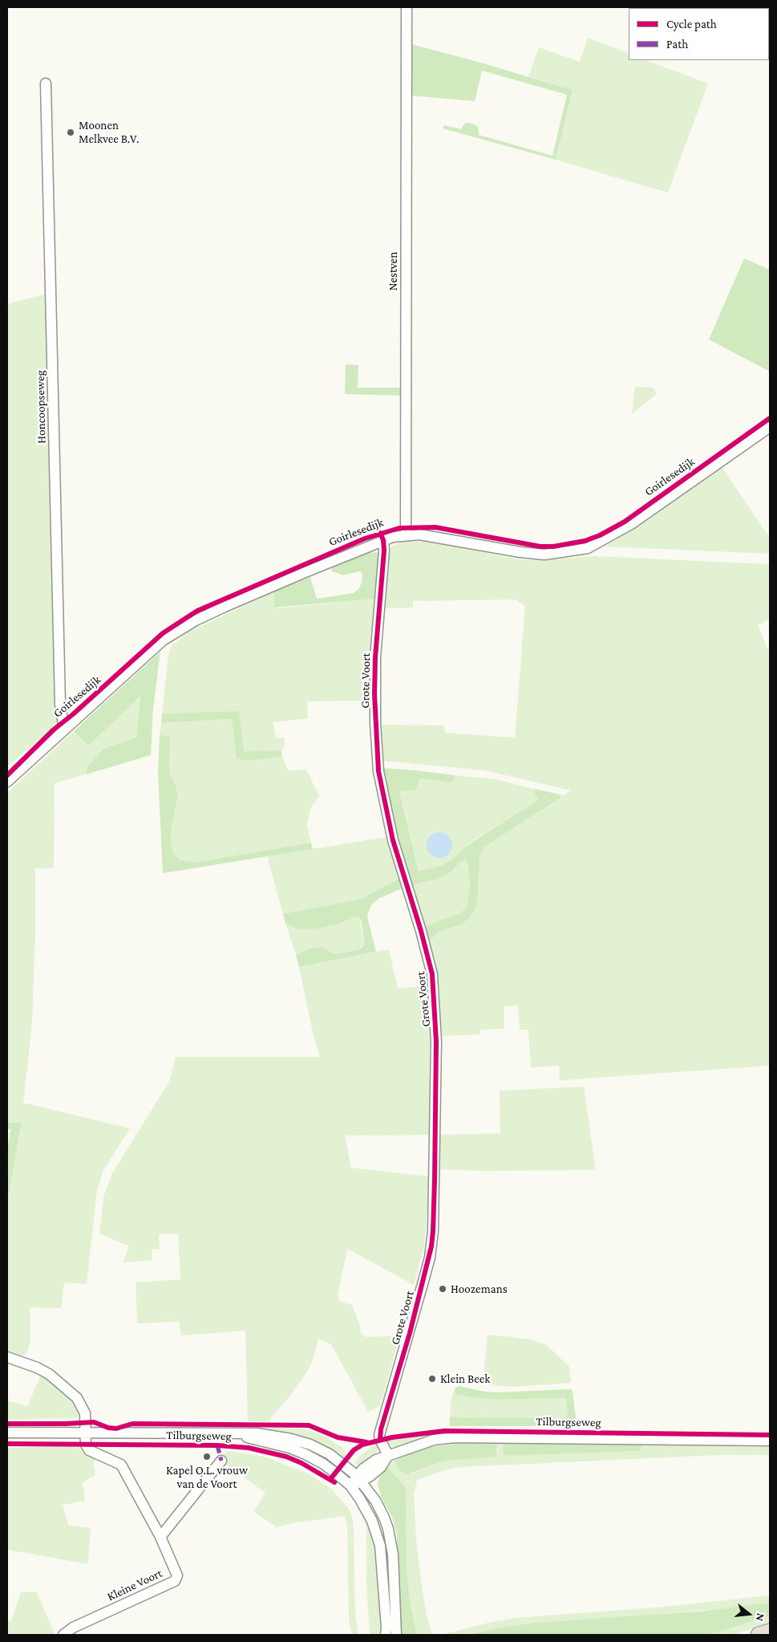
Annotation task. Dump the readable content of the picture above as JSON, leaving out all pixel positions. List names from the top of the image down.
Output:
{
  "streets": {
    "street": [
      "Nestven",
      "Honcoopseweg",
      "Goirlesedijk",
      "Grote Voort",
      "Tilburgseweg",
      "Kleine Voort"
    ]
  },
  "crossings": [
    ["Nestven", "Goirlesedijk"],
    ["Honcoopseweg", "Goirlesedijk"],
    ["Goirlesedijk", "Grote Voort"],
    ["Grote Voort", "Tilburgseweg"],
    ["Tilburgseweg", "Kleine Voort"]
  ],
  "places": [
    "Moonen Melkvee B.V.",
    "Hoozemans",
    "Klein Beek",
    "Kapel O.L. vrouw van de Voort"
  ],
  "legend": ["Cycle path", "Path"],
  "north": "right"
}
